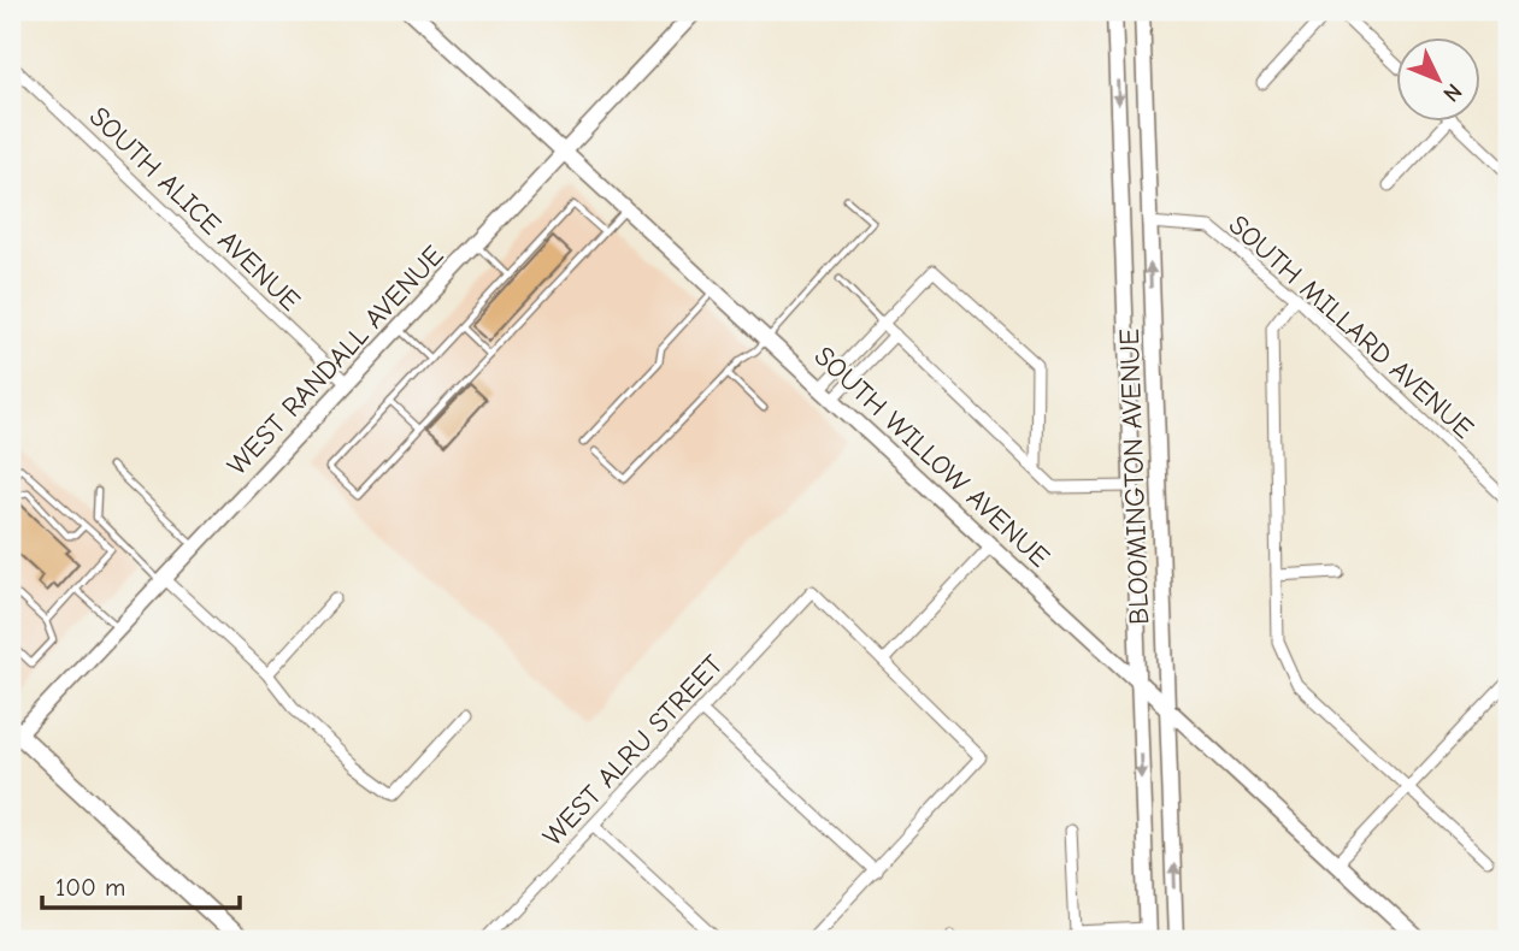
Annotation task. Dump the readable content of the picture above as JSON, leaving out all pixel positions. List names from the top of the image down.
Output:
{
  "streets": {
    "street": [
      "SOUTH ALICE AVENUE",
      "SOUTH MILLARD AVENUE",
      "WEST RANDALL AVENUE",
      "SOUTH WILLOW AVENUE",
      "BLOOMINGTON AVENUE",
      "WEST ALRU STREET"
    ]
  },
  "crossings": [
    ["SOUTH ALICE AVENUE", "WEST RANDALL AVENUE"],
    ["SOUTH MILLARD AVENUE", "BLOOMINGTON AVENUE"],
    ["WEST RANDALL AVENUE", "SOUTH WILLOW AVENUE"],
    ["SOUTH WILLOW AVENUE", "BLOOMINGTON AVENUE"]
  ],
  "scale_bar": "100 m",
  "north": "bottom right"
}
